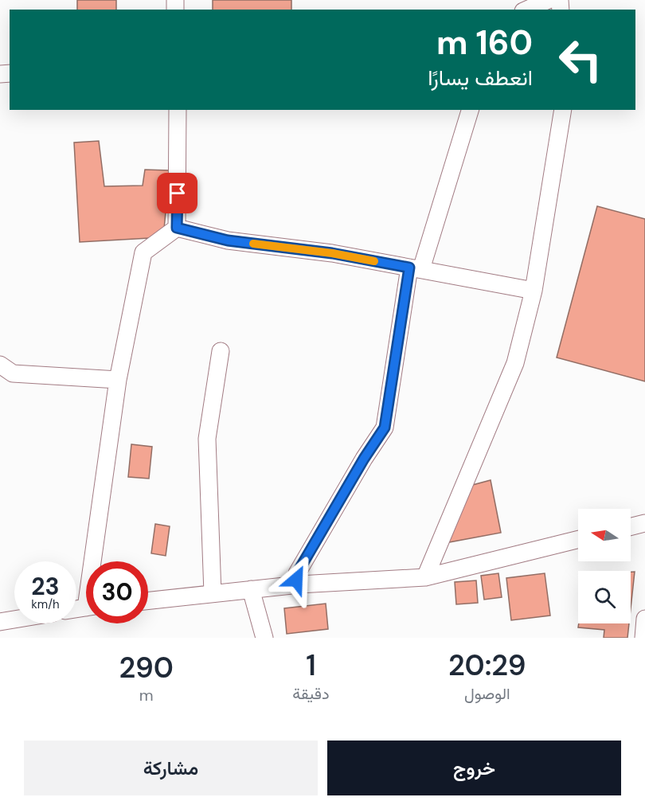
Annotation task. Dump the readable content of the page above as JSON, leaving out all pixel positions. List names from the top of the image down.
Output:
{
  "north": "left",
  "page": {
    "turn": ["160 m", "انعطف يسارًا"],
    "speed": "23 km/h",
    "limit": "30",
    "eta": [
      "20:29",
      "الوصول",
      "1",
      "دقيقة",
      "290",
      "m"
    ],
    "buttons": ["خروج", "مشاركة"]
  }
}
